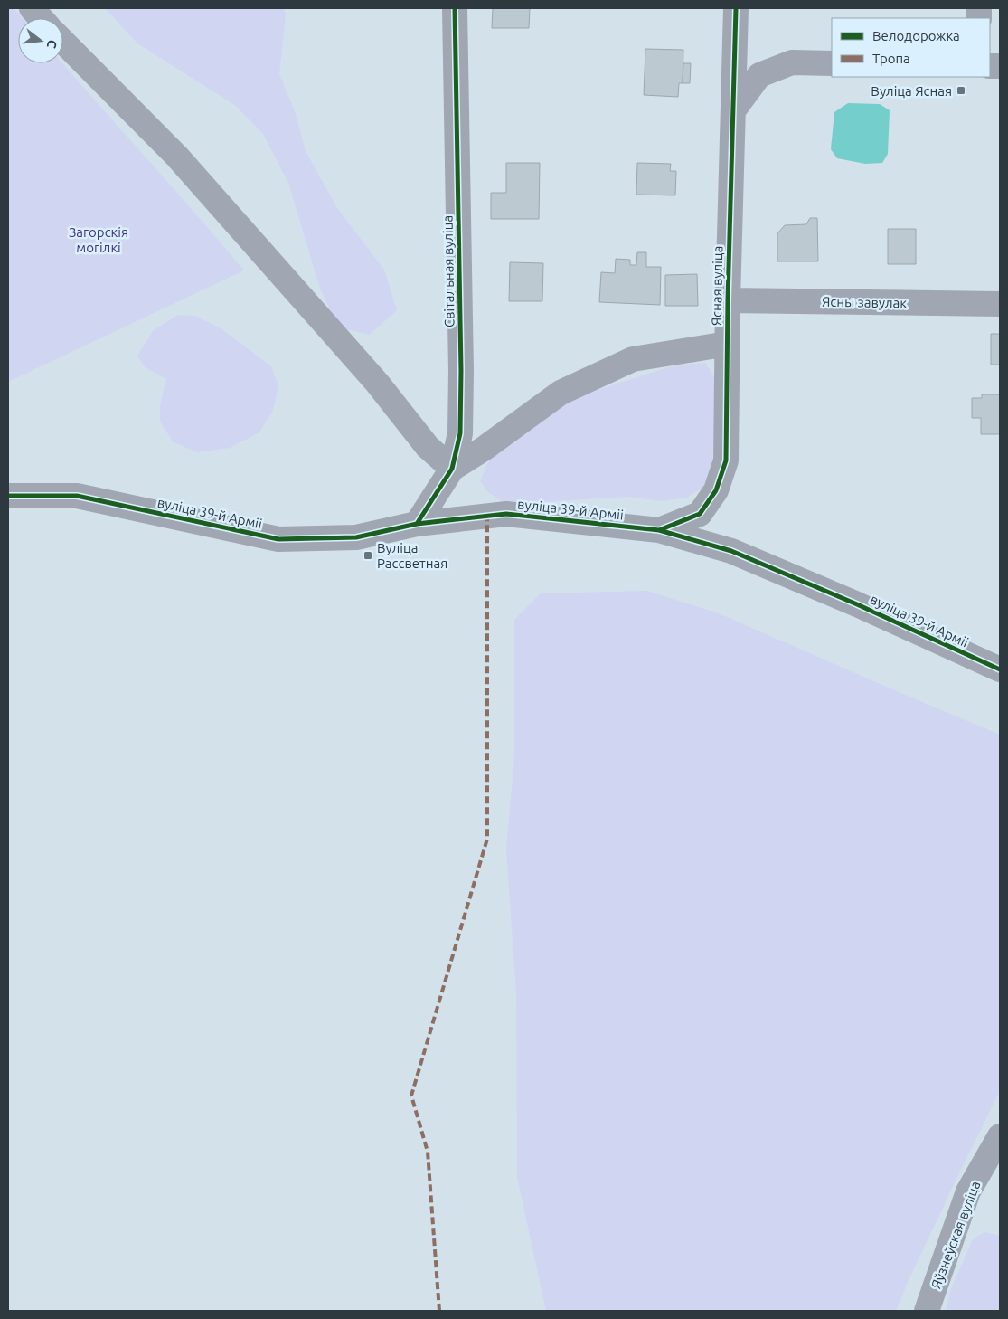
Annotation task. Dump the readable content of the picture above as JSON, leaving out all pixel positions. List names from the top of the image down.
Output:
{
  "streets": {
    "street": [
      "Світальная вуліца",
      "Ясная вуліца",
      "Ясны завулак",
      "вуліца 39-й Арміі",
      "Яўзнеўская вуліца"
    ]
  },
  "crossings": [
    ["Світальная вуліца", "вуліца 39-й Арміі"],
    ["Ясная вуліца", "Ясны завулак"],
    ["Ясная вуліца", "вуліца 39-й Арміі"]
  ],
  "parks": ["Загорскія могілкі"],
  "places": {
    "transit": ["Вуліца Ясная", "Вуліца Рассветная"]
  },
  "legend": ["Велодорожка", "Тропа"],
  "north": "right"
}
